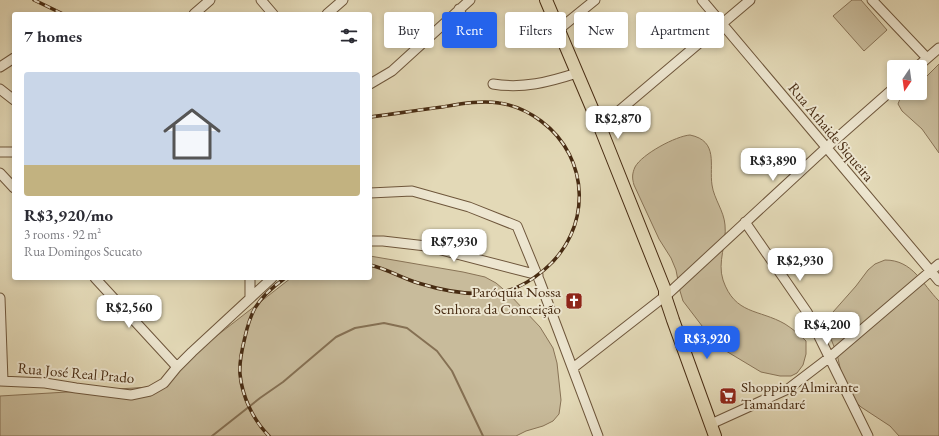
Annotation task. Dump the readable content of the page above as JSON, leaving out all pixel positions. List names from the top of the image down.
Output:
{
  "streets": {
    "street": ["Rua Athaide Siqueira", "Rua José Real Prado"]
  },
  "places": {
    "church": ["Paróquia Nossa Senhora da Conceição"],
    "supermarket": ["Shopping Almirante Tamandaré"]
  },
  "north": "bottom",
  "page": {
    "chip": [
      "Buy",
      "Rent",
      "Filters",
      "New",
      "Apartment"
    ],
    "heading": "7 homes",
    "list": [
      {
        "name": "R$3,920/mo",
        "note": "3 rooms · 92 m² · Rua Domingos Scucato"
      }
    ],
    "price": [
      "R$2,870",
      "R$3,890",
      "R$7,930",
      "R$2,930",
      "R$2,560",
      "R$4,200",
      "R$3,920"
    ]
  }
}
